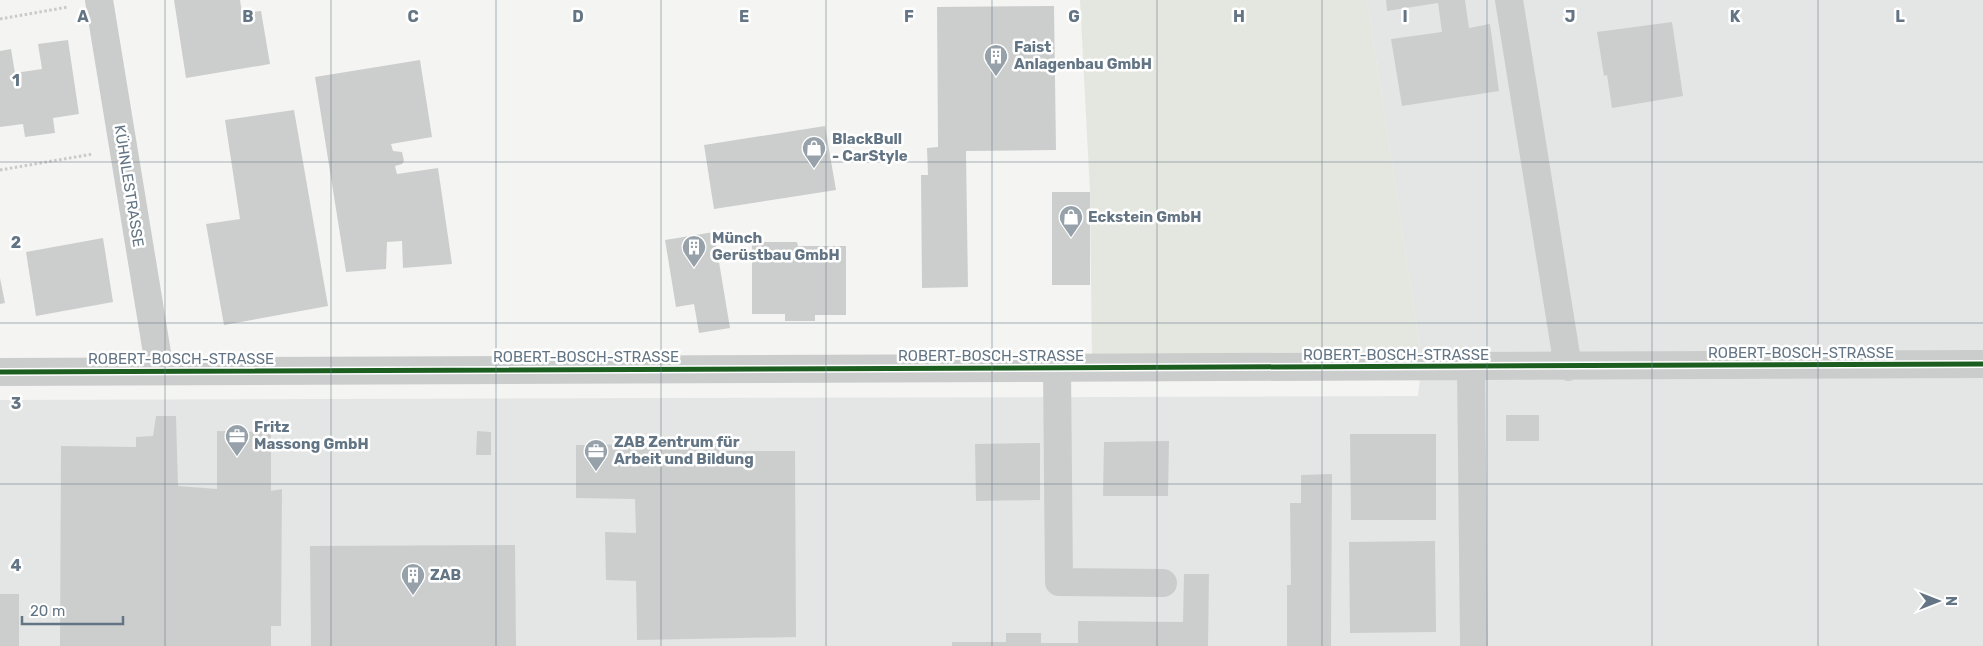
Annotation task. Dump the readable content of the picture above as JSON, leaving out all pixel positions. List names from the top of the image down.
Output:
{
  "streets": {
    "street": ["KÜHNLESTRASSE", "ROBERT-BOSCH-STRASSE"]
  },
  "crossings": [
    ["KÜHNLESTRASSE", "ROBERT-BOSCH-STRASSE"]
  ],
  "places": {
    "building": ["Faist Anlagenbau GmbH", "Münch Gerüstbau GmbH", "ZAB"],
    "shop": ["BlackBull - CarStyle", "Eckstein GmbH"],
    "office": ["Fritz Massong GmbH", "ZAB Zentrum für Arbeit und Bildung"]
  },
  "scale_bar": "20 m",
  "north": "right",
  "grid": {
    "columns": [
      "A",
      "B",
      "C",
      "D",
      "E",
      "F",
      "G",
      "H",
      "I",
      "J",
      "K",
      "L"
    ],
    "rows": [
      "1",
      "2",
      "3",
      "4"
    ]
  }
}
